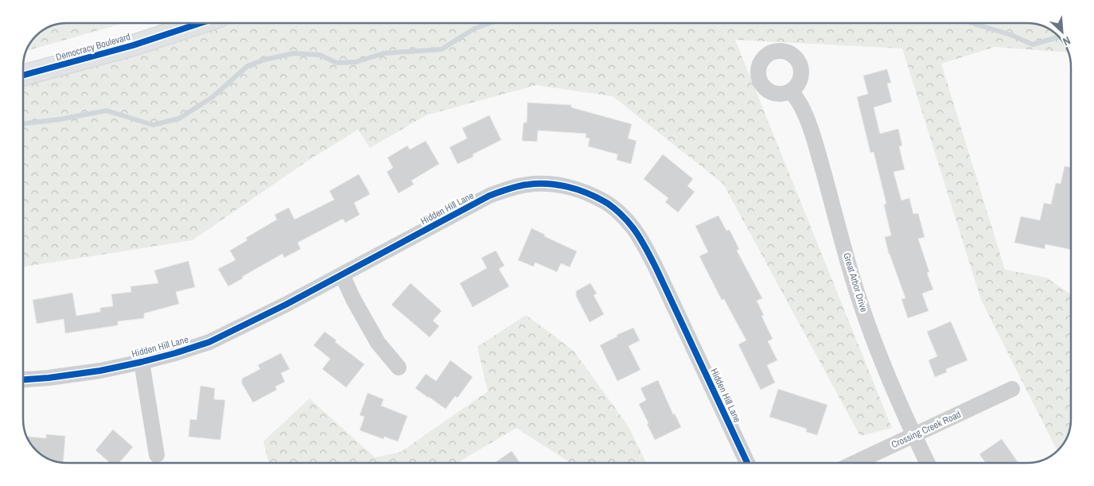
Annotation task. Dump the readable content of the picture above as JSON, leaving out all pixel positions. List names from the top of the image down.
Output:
{
  "streets": {
    "main road": ["Democracy Boulevard"],
    "street": ["Hidden Hill Lane", "Great Arbor Drive", "Crossing Creek Road"]
  },
  "crossings": [
    ["Great Arbor Drive", "Crossing Creek Road"]
  ],
  "north": "bottom right"
}
